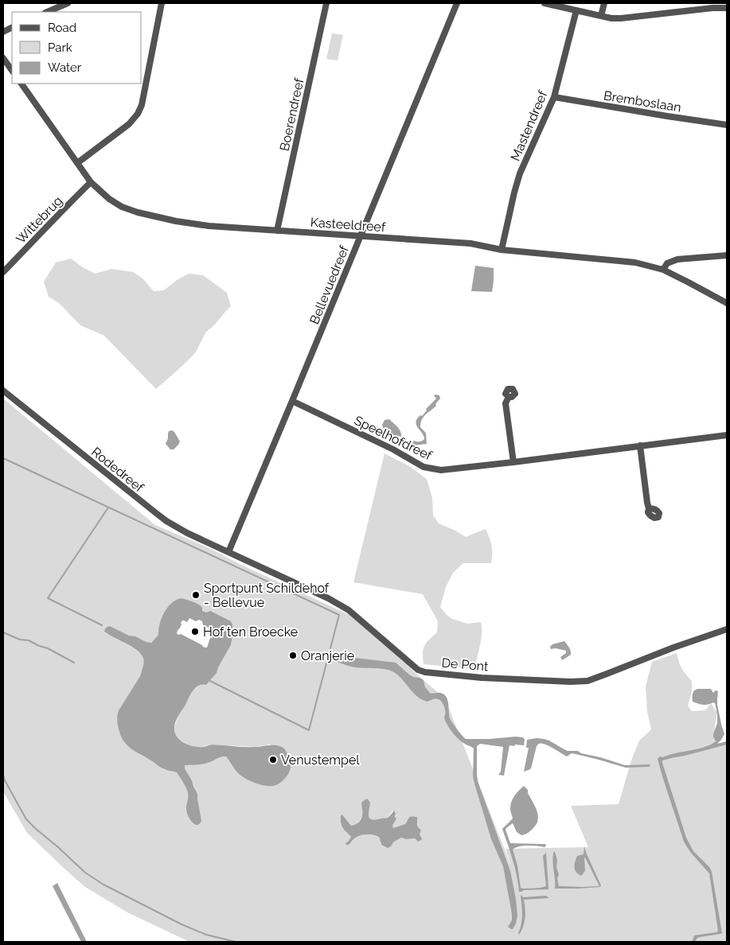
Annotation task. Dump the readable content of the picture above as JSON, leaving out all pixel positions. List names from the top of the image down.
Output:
{
  "streets": {
    "street": [
      "Bremboslaan",
      "Boerendreef",
      "Mastendreef",
      "Wittebrug",
      "Kasteeldreef",
      "Bellevuedreef",
      "Speelhofdreef",
      "Rodedreef",
      "De Pont"
    ]
  },
  "crossings": [
    ["Bremboslaan", "Mastendreef"],
    ["Boerendreef", "Kasteeldreef"],
    ["Mastendreef", "Kasteeldreef"],
    ["Wittebrug", "Kasteeldreef"],
    ["Kasteeldreef", "Bellevuedreef"],
    ["Bellevuedreef", "Speelhofdreef"],
    ["Bellevuedreef", "Rodedreef"],
    ["Bellevuedreef", "De Pont"],
    ["Rodedreef", "De Pont"]
  ],
  "places": [
    "Sportpunt Schildehof - Bellevue",
    "Hof ten Broecke",
    "Oranjerie",
    "Venustempel"
  ],
  "legend": ["Road", "Park", "Water"]
}
